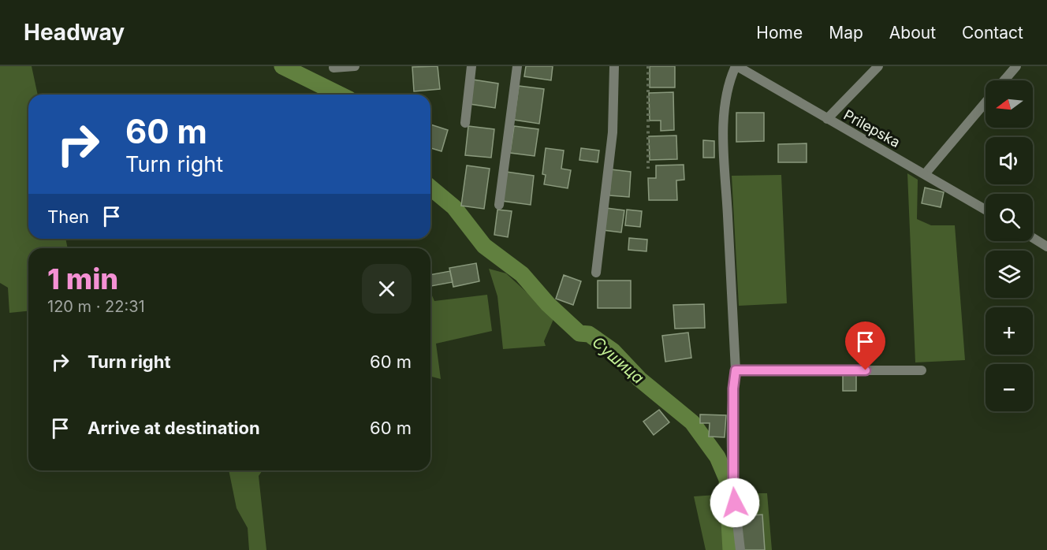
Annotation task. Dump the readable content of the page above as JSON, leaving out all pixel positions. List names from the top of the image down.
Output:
{
  "streets": {
    "street": ["Prilepska"]
  },
  "water": ["Сушица"],
  "north": "left",
  "page": {
    "header": "Headway",
    "nav": [
      "Home",
      "Map",
      "About",
      "Contact"
    ],
    "map_buttons": ["+", "−"],
    "turn": ["60 m", "Turn right"],
    "then": "Then",
    "heading": ["1 min", "120 m · 22:31"],
    "list": [
      {
        "name": "Turn right",
        "value": "60 m"
      },
      {
        "name": "Arrive at destination",
        "value": "60 m"
      }
    ]
  }
}
